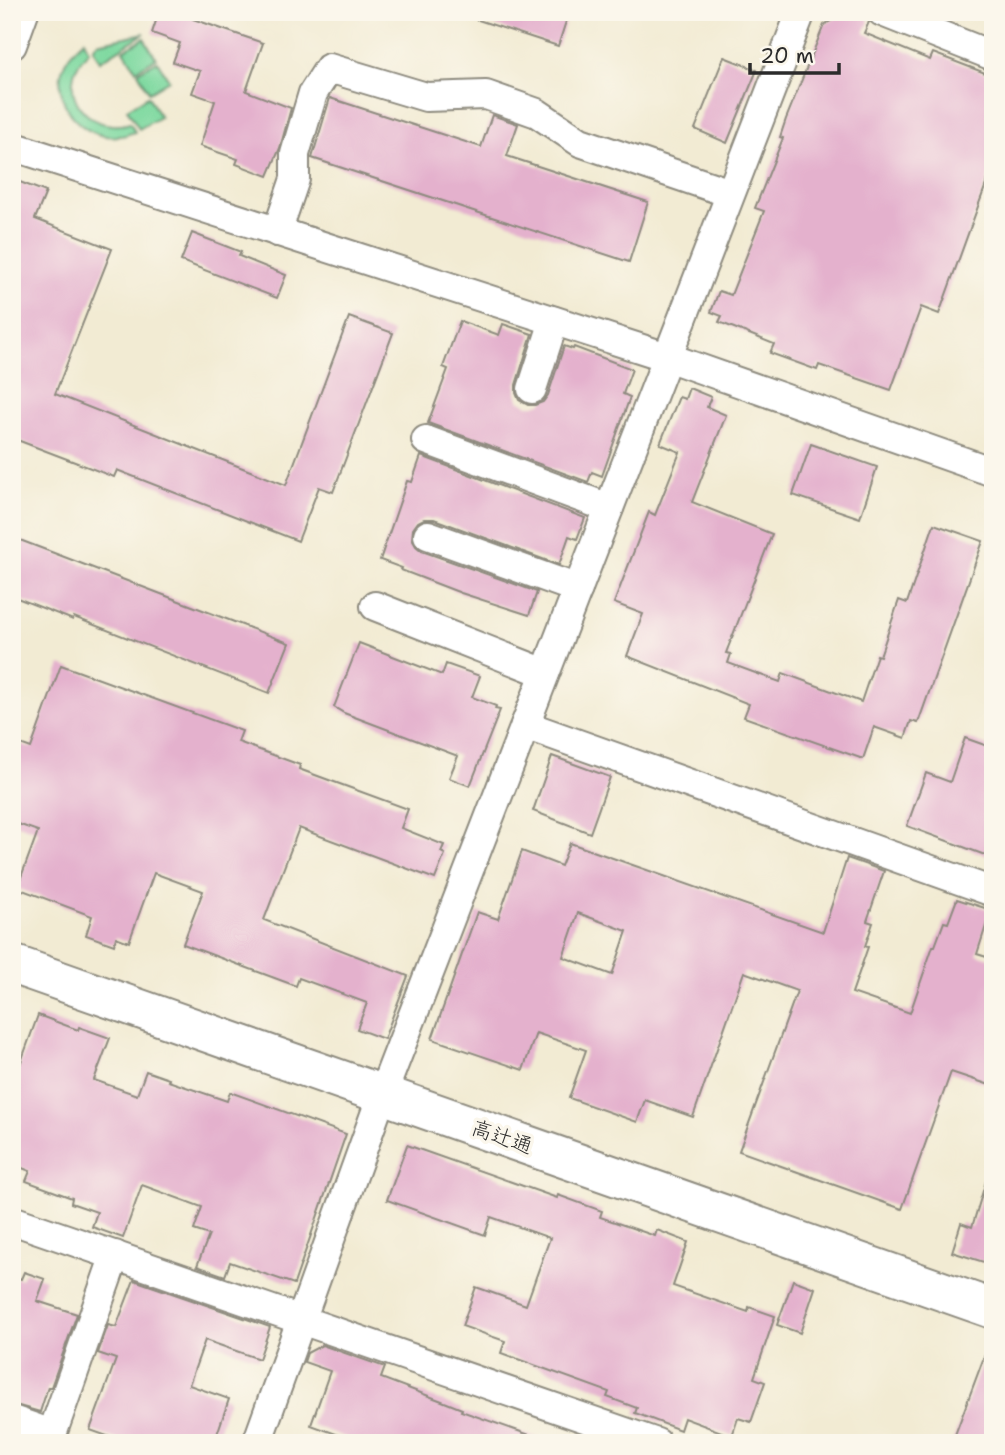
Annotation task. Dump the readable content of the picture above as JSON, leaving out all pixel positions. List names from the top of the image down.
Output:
{
  "streets": {
    "street": ["高辻通"]
  },
  "scale_bar": "20 m"
}
